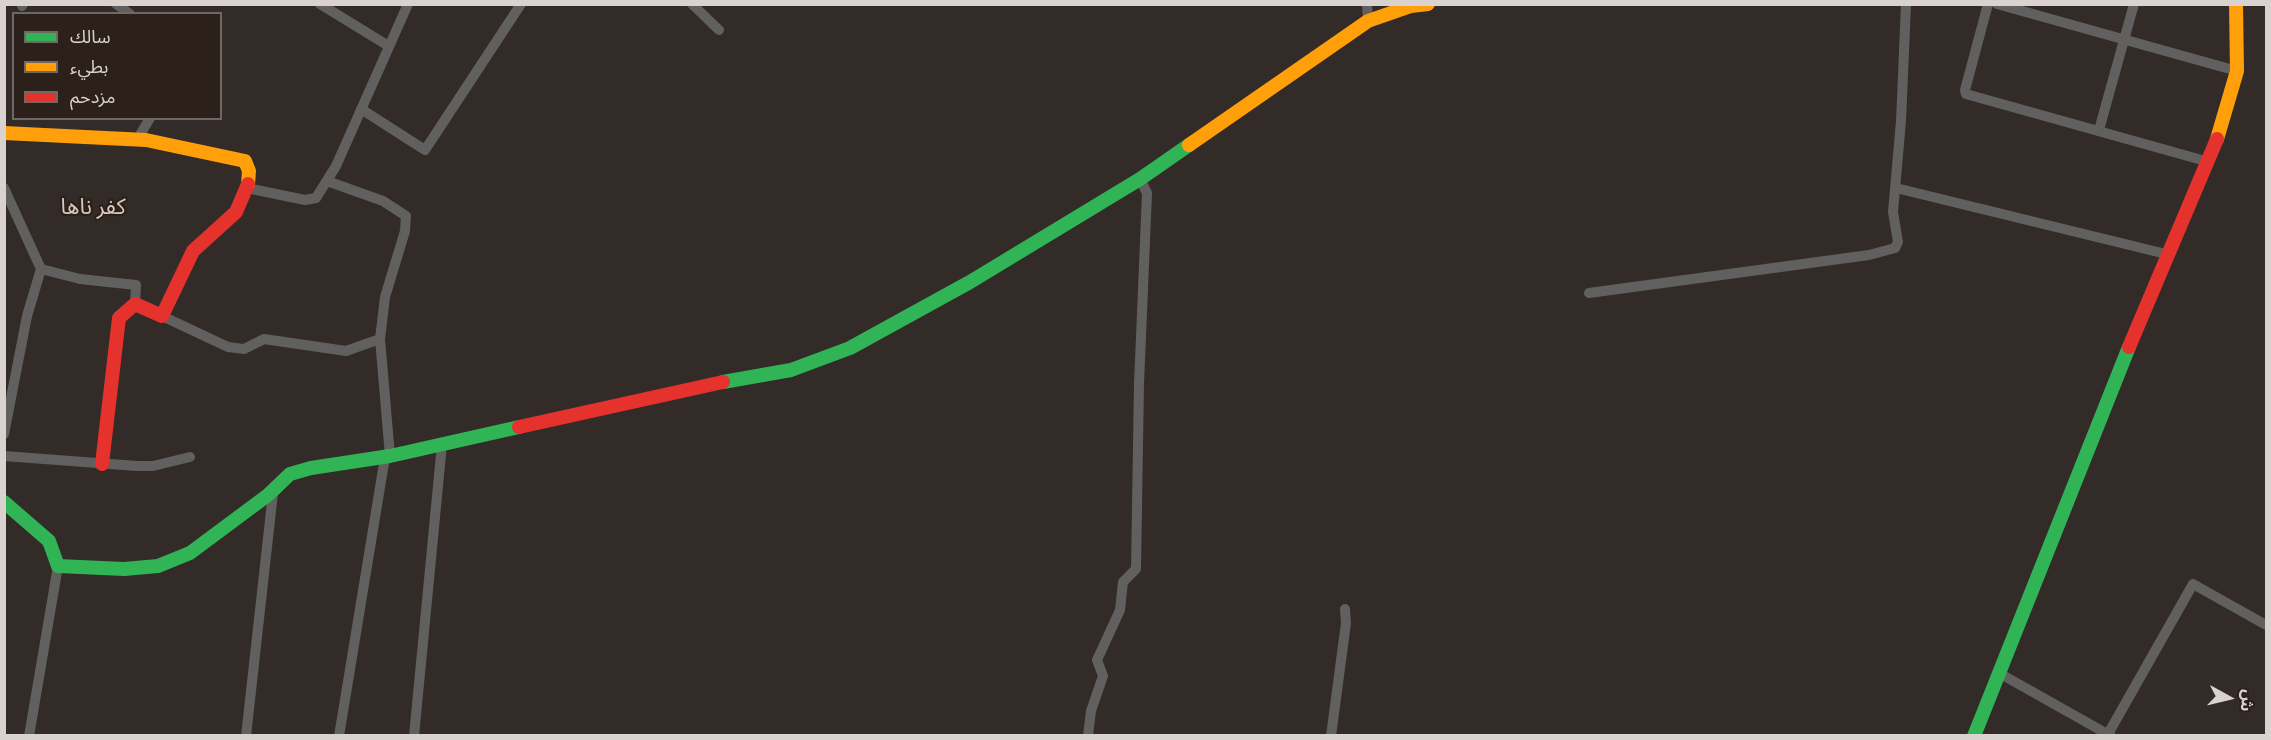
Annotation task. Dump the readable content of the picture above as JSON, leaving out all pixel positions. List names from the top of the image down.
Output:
{
  "districts": ["كفر ناها"],
  "legend": ["سالك", "بطيء", "مزدحم"],
  "north": "right"
}
